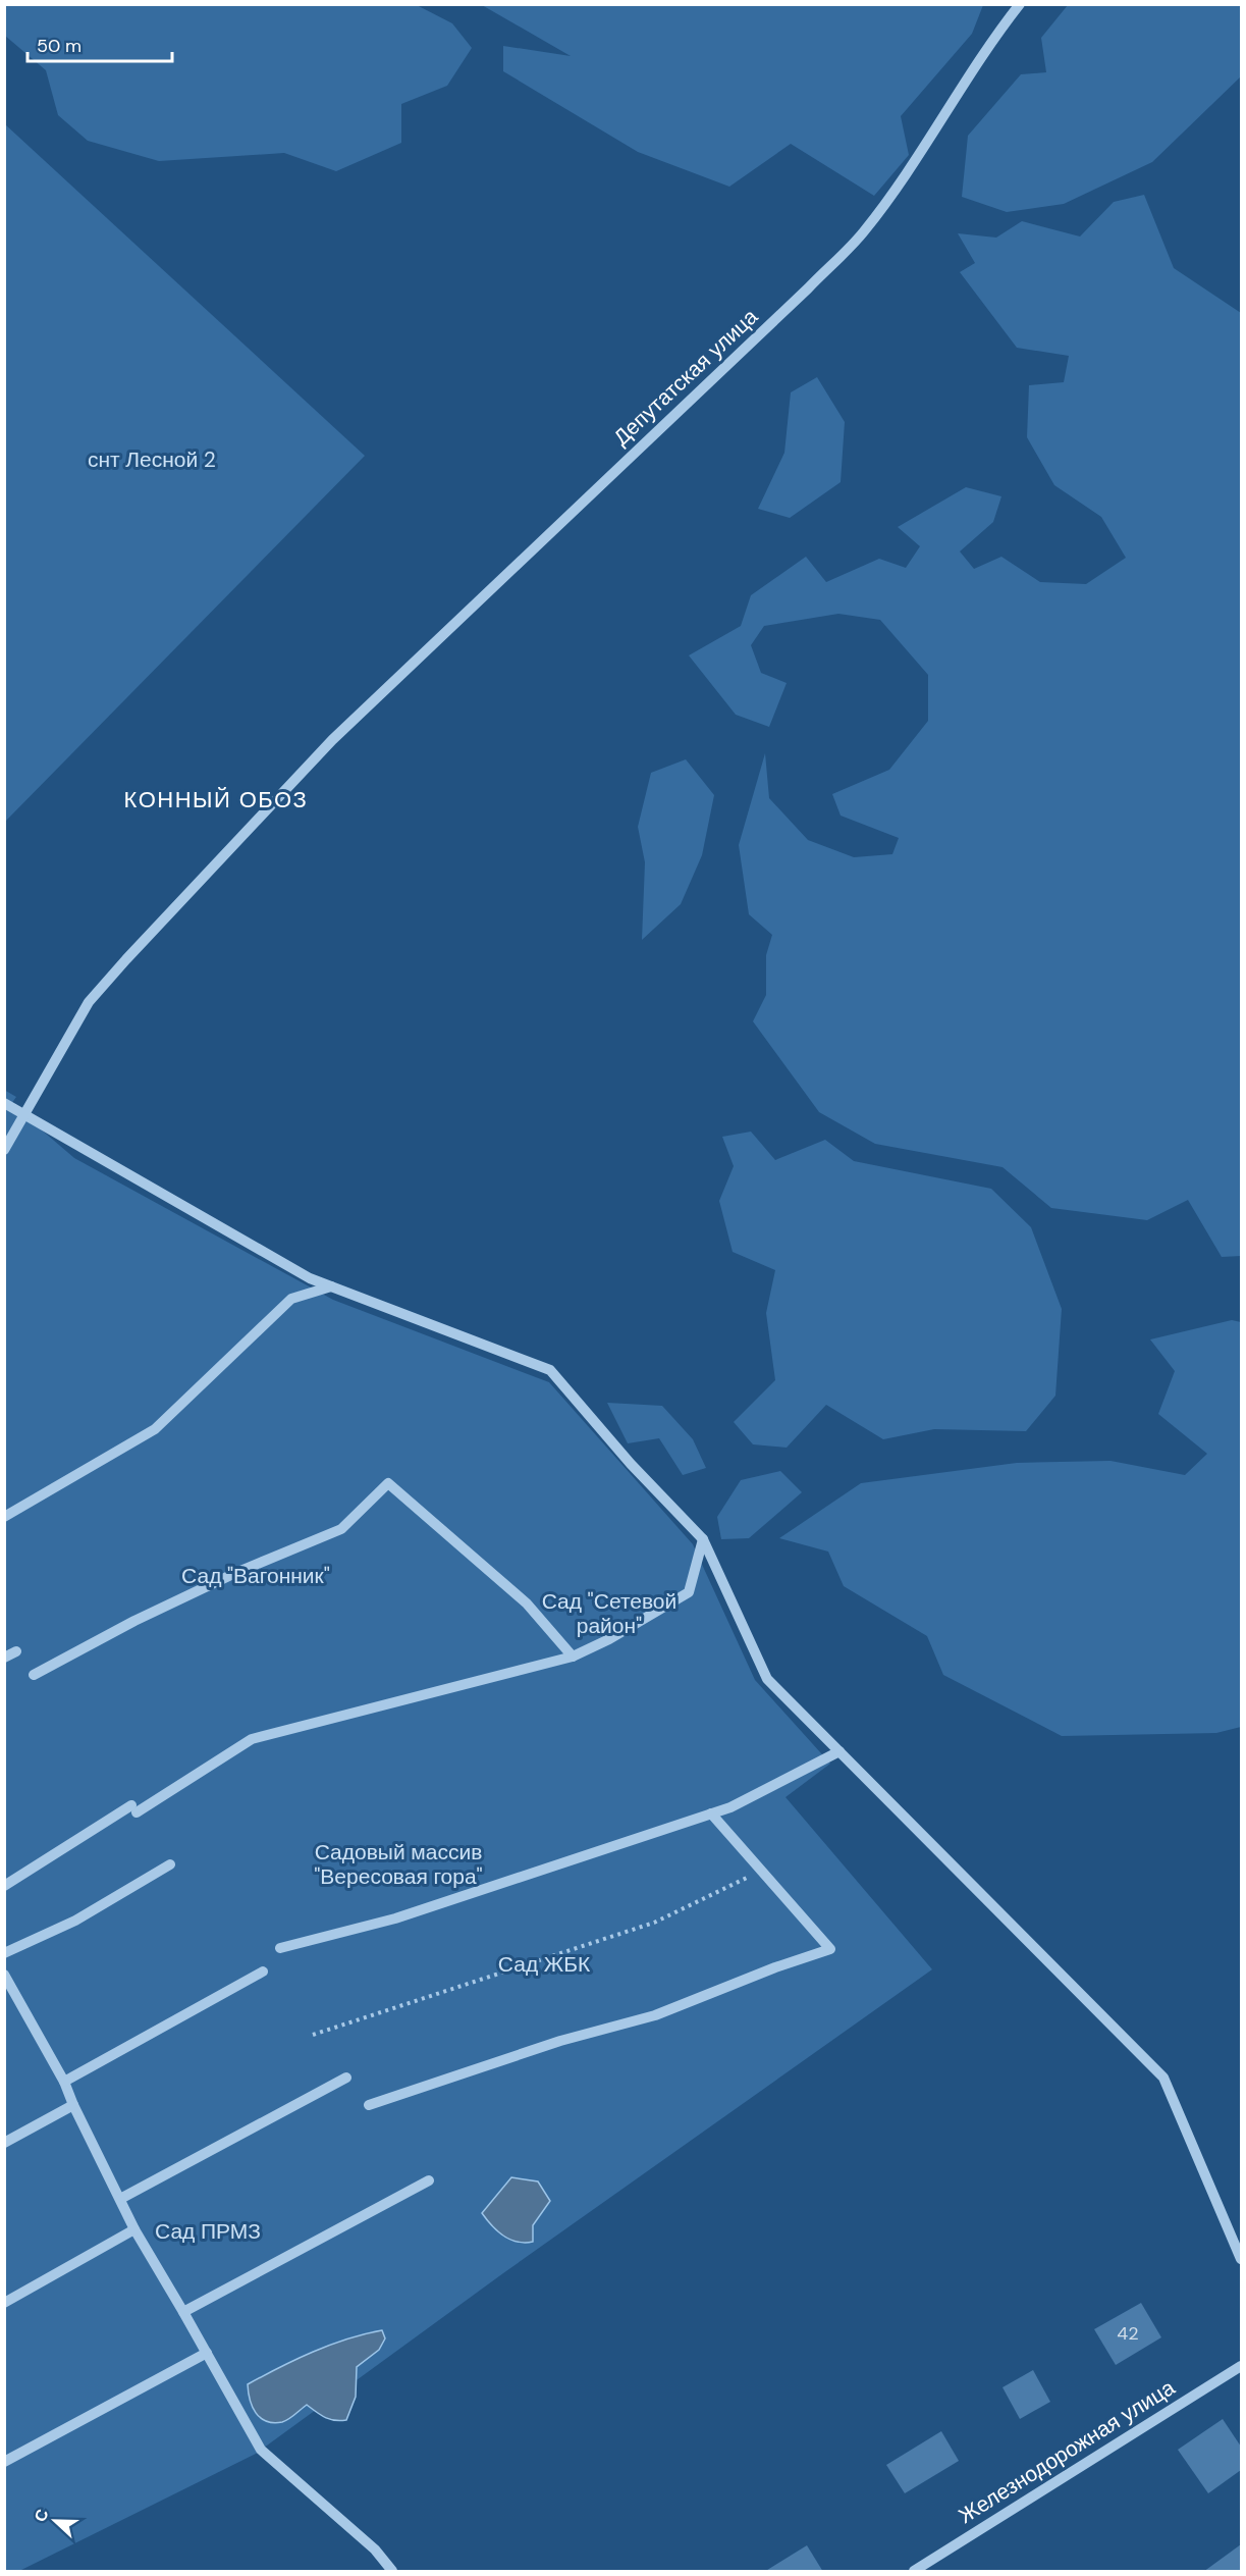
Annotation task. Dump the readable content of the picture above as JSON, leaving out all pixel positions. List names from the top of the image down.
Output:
{
  "streets": {
    "street": ["Депутатская улица", "Железнодорожная улица"]
  },
  "districts": ["КОННЫЙ ОБОЗ"],
  "parks": [
    "снт Лесной 2",
    "Сад \"Вагонник\"",
    "Сад \"Сетевой район\"",
    "Садовый массив \"Вересовая гора\"",
    "Сад ЖБК",
    "Сад ПРМЗ"
  ],
  "house_numbers": ["42"],
  "scale_bar": "50 m",
  "north": "left"
}
